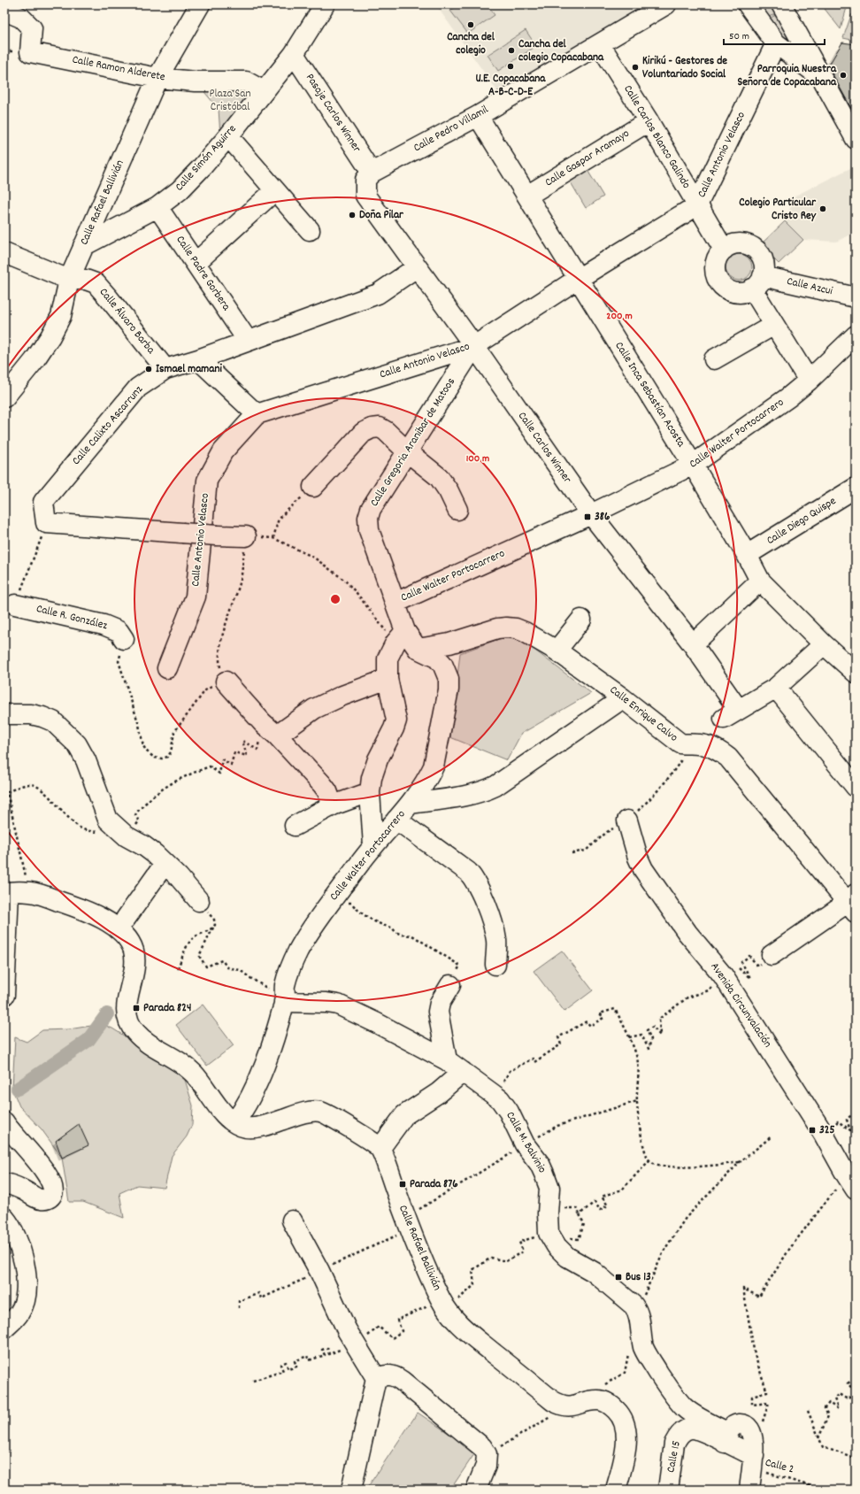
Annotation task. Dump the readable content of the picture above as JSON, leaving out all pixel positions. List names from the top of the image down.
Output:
{
  "streets": {
    "street": [
      "Calle Ramon Alderete",
      "Pasaje Carlos Winner",
      "Calle Pedro Villamil",
      "Calle Carlos Blanco Galindo",
      "Calle Antonio Velasco",
      "Calle Simón Aguirre",
      "Calle Gaspar Aramayo",
      "Calle Rafael Ballivián",
      "Calle Padre Gorbera",
      "Calle Azcui",
      "Calle Álvaro Barba",
      "Calle Inca Sebastían Acosta",
      "Calle Calixto Ascarrunz",
      "Calle Walter Portocarrero",
      "Calle Gregoria Aranibar de Matoos",
      "Calle Carlos Winner",
      "Calle Diego Quispe",
      "Calle R. González",
      "Calle Enrique Calvo",
      "Avenida Circunvalación",
      "Calle M. Balvinio",
      "Calle 15"
    ],
    "path": ["Calle 2"]
  },
  "crossings": [
    ["Calle Ramon Alderete", "Calle Simón Aguirre"],
    ["Calle Ramon Alderete", "Calle Rafael Ballivián"],
    ["Pasaje Carlos Winner", "Calle Pedro Villamil"],
    ["Pasaje Carlos Winner", "Calle Simón Aguirre"],
    ["Pasaje Carlos Winner", "Calle Carlos Winner"],
    ["Calle Pedro Villamil", "Calle Carlos Blanco Galindo"],
    ["Calle Pedro Villamil", "Calle Inca Sebastían Acosta"],
    ["Calle Pedro Villamil", "Calle Carlos Winner"],
    ["Calle Carlos Blanco Galindo", "Calle Antonio Velasco"],
    ["Calle Carlos Blanco Galindo", "Calle Gaspar Aramayo"],
    ["Calle Carlos Blanco Galindo", "Calle Azcui"],
    ["Calle Antonio Velasco", "Calle Inca Sebastían Acosta"],
    ["Calle Antonio Velasco", "Calle Gregoria Aranibar de Matoos"],
    ["Calle Antonio Velasco", "Calle Carlos Winner"],
    ["Calle Simón Aguirre", "Calle Rafael Ballivián"],
    ["Calle Simón Aguirre", "Calle Padre Gorbera"],
    ["Calle Gaspar Aramayo", "Calle Inca Sebastían Acosta"],
    ["Calle Rafael Ballivián", "Calle Álvaro Barba"],
    ["Calle Padre Gorbera", "Calle Calixto Ascarrunz"],
    ["Calle Álvaro Barba", "Calle Calixto Ascarrunz"],
    ["Calle Inca Sebastían Acosta", "Calle Walter Portocarrero"],
    ["Calle Inca Sebastían Acosta", "Calle Diego Quispe"],
    ["Calle Calixto Ascarrunz", "Calle Carlos Winner"],
    ["Calle Walter Portocarrero", "Calle Gregoria Aranibar de Matoos"],
    ["Calle Walter Portocarrero", "Calle Carlos Winner"],
    ["Calle Walter Portocarrero", "Calle Enrique Calvo"],
    ["Calle Walter Portocarrero", "Calle M. Balvinio"],
    ["Calle Gregoria Aranibar de Matoos", "Calle Carlos Winner"]
  ],
  "parks": ["Plaza San Cristóbal"],
  "places": {
    "other": [
      "Cancha del colegio",
      "Cancha del colegio Copacabana",
      "U.E. Copacabana A-B-C-D-E",
      "Kirikú - Gestores de Voluntariado Social",
      "Parroquia Nuestra Señora de Copacabana",
      "Colegio Particular Cristo Rey",
      "Doña Pilar",
      "Ismael mamani"
    ],
    "transit": [
      "386",
      "Parada 824",
      "325",
      "Parada 876",
      "Bus 13"
    ]
  },
  "scale_bar": "50 m",
  "rings": ["200 m", "100 m"]
}
